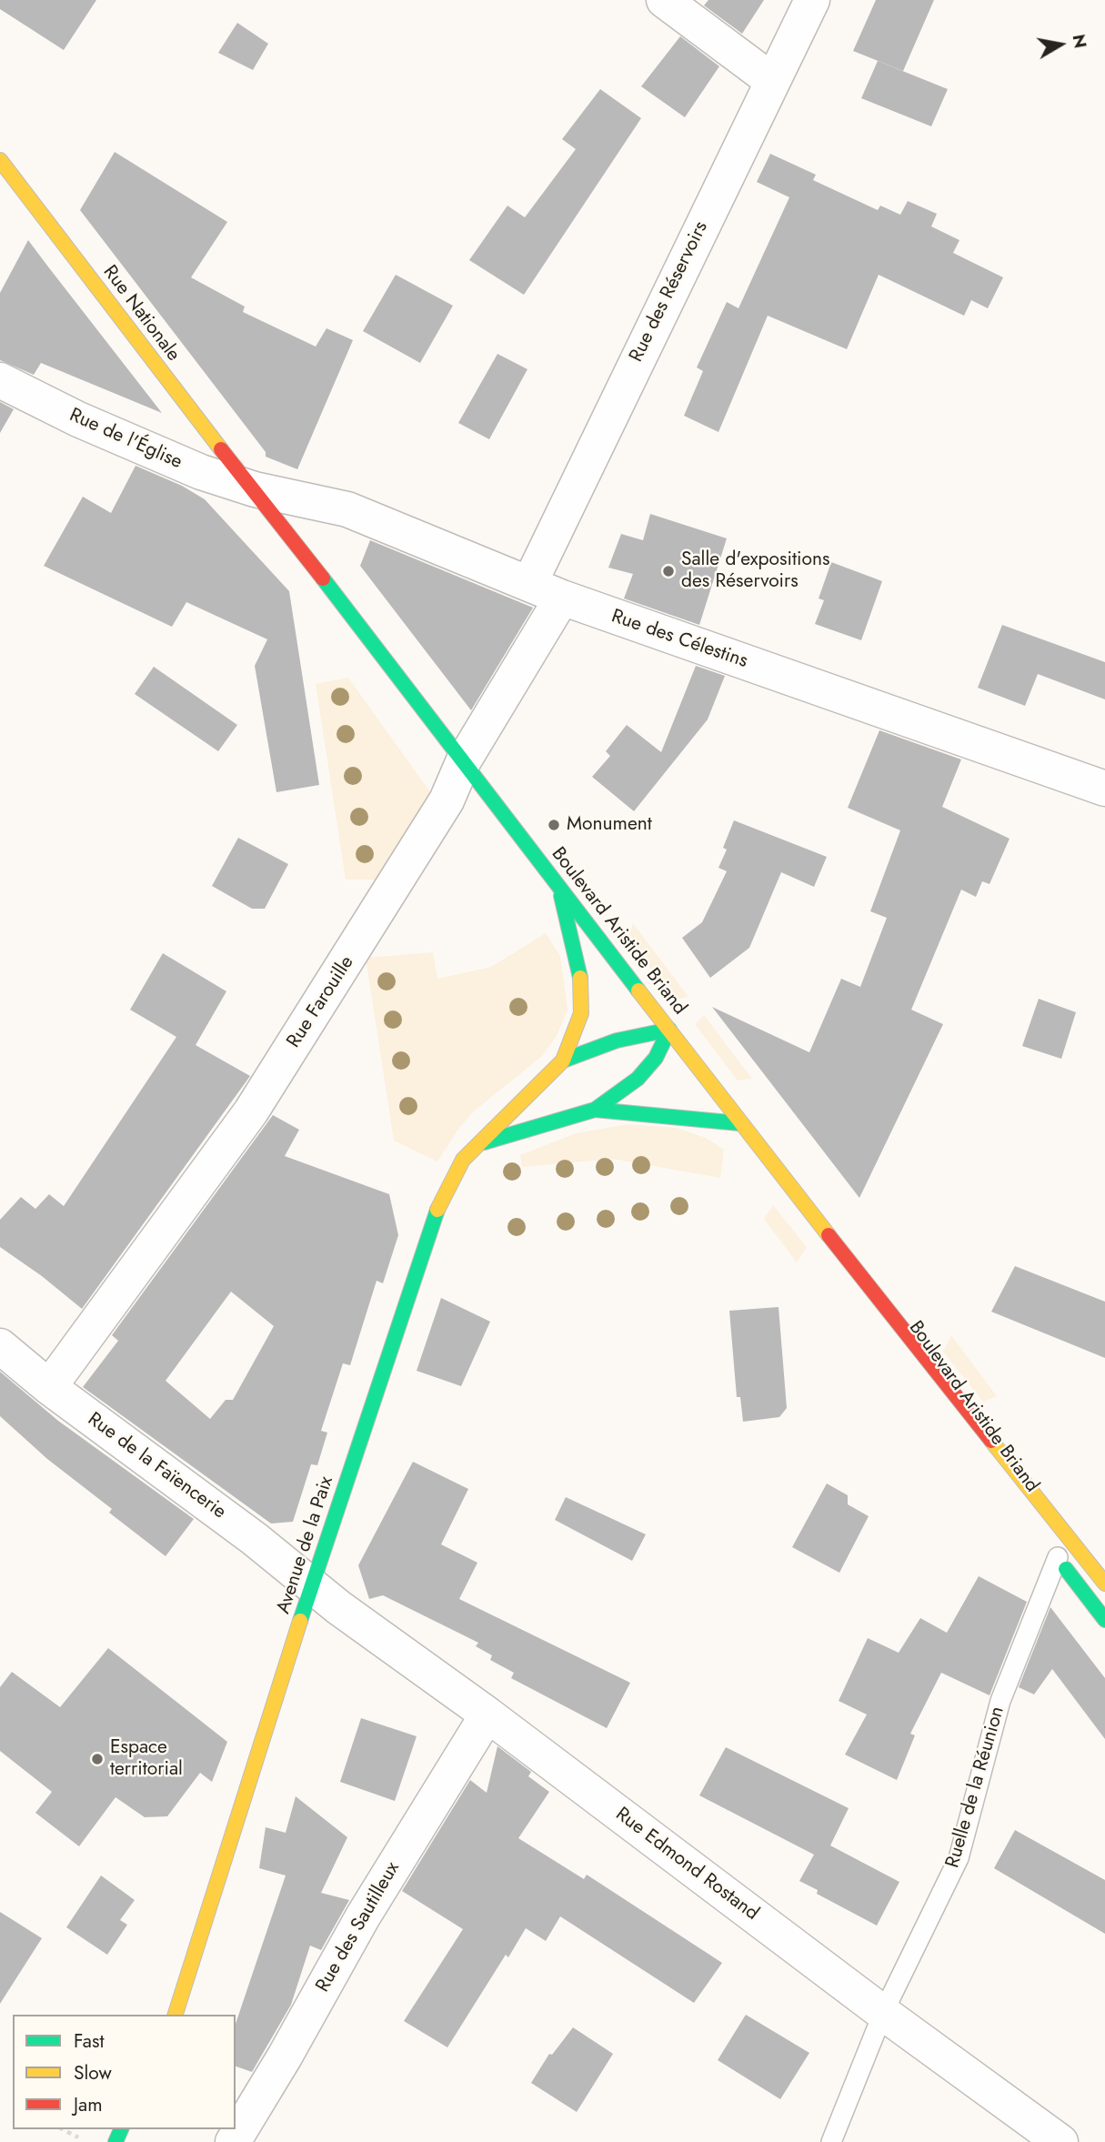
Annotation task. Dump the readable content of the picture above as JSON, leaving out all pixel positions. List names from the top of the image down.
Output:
{
  "streets": {
    "main road": ["Rue Nationale", "Boulevard Aristide Briand", "Avenue de la Paix"],
    "street": [
      "Rue des Réservoirs",
      "Rue de l'Église",
      "Rue des Célestins",
      "Rue Farouille",
      "Rue de la Faïencerie",
      "Rue Edmond Rostand",
      "Rue des Sautilleux"
    ],
    "lane": ["Ruelle de la Réunion"]
  },
  "crossings": [
    ["Rue des Réservoirs", "Rue des Célestins"],
    ["Rue Nationale", "Rue de l'Église"],
    ["Rue Nationale", "Rue des Célestins"],
    ["Rue Nationale", "Boulevard Aristide Briand"],
    ["Rue de l'Église", "Rue des Célestins"],
    ["Rue de l'Église", "Boulevard Aristide Briand"],
    ["Rue des Célestins", "Boulevard Aristide Briand"],
    ["Rue des Célestins", "Rue Farouille"],
    ["Boulevard Aristide Briand", "Rue Farouille"],
    ["Boulevard Aristide Briand", "Avenue de la Paix"],
    ["Rue Farouille", "Rue de la Faïencerie"],
    ["Rue de la Faïencerie", "Avenue de la Paix"],
    ["Rue de la Faïencerie", "Rue Edmond Rostand"],
    ["Avenue de la Paix", "Rue Edmond Rostand"],
    ["Ruelle de la Réunion", "Rue Edmond Rostand"],
    ["Rue Edmond Rostand", "Rue des Sautilleux"]
  ],
  "places": ["Salle d'expositions des Réservoirs", "Monument", "Espace territorial"],
  "legend": ["Fast", "Slow", "Jam"],
  "north": "right"
}
